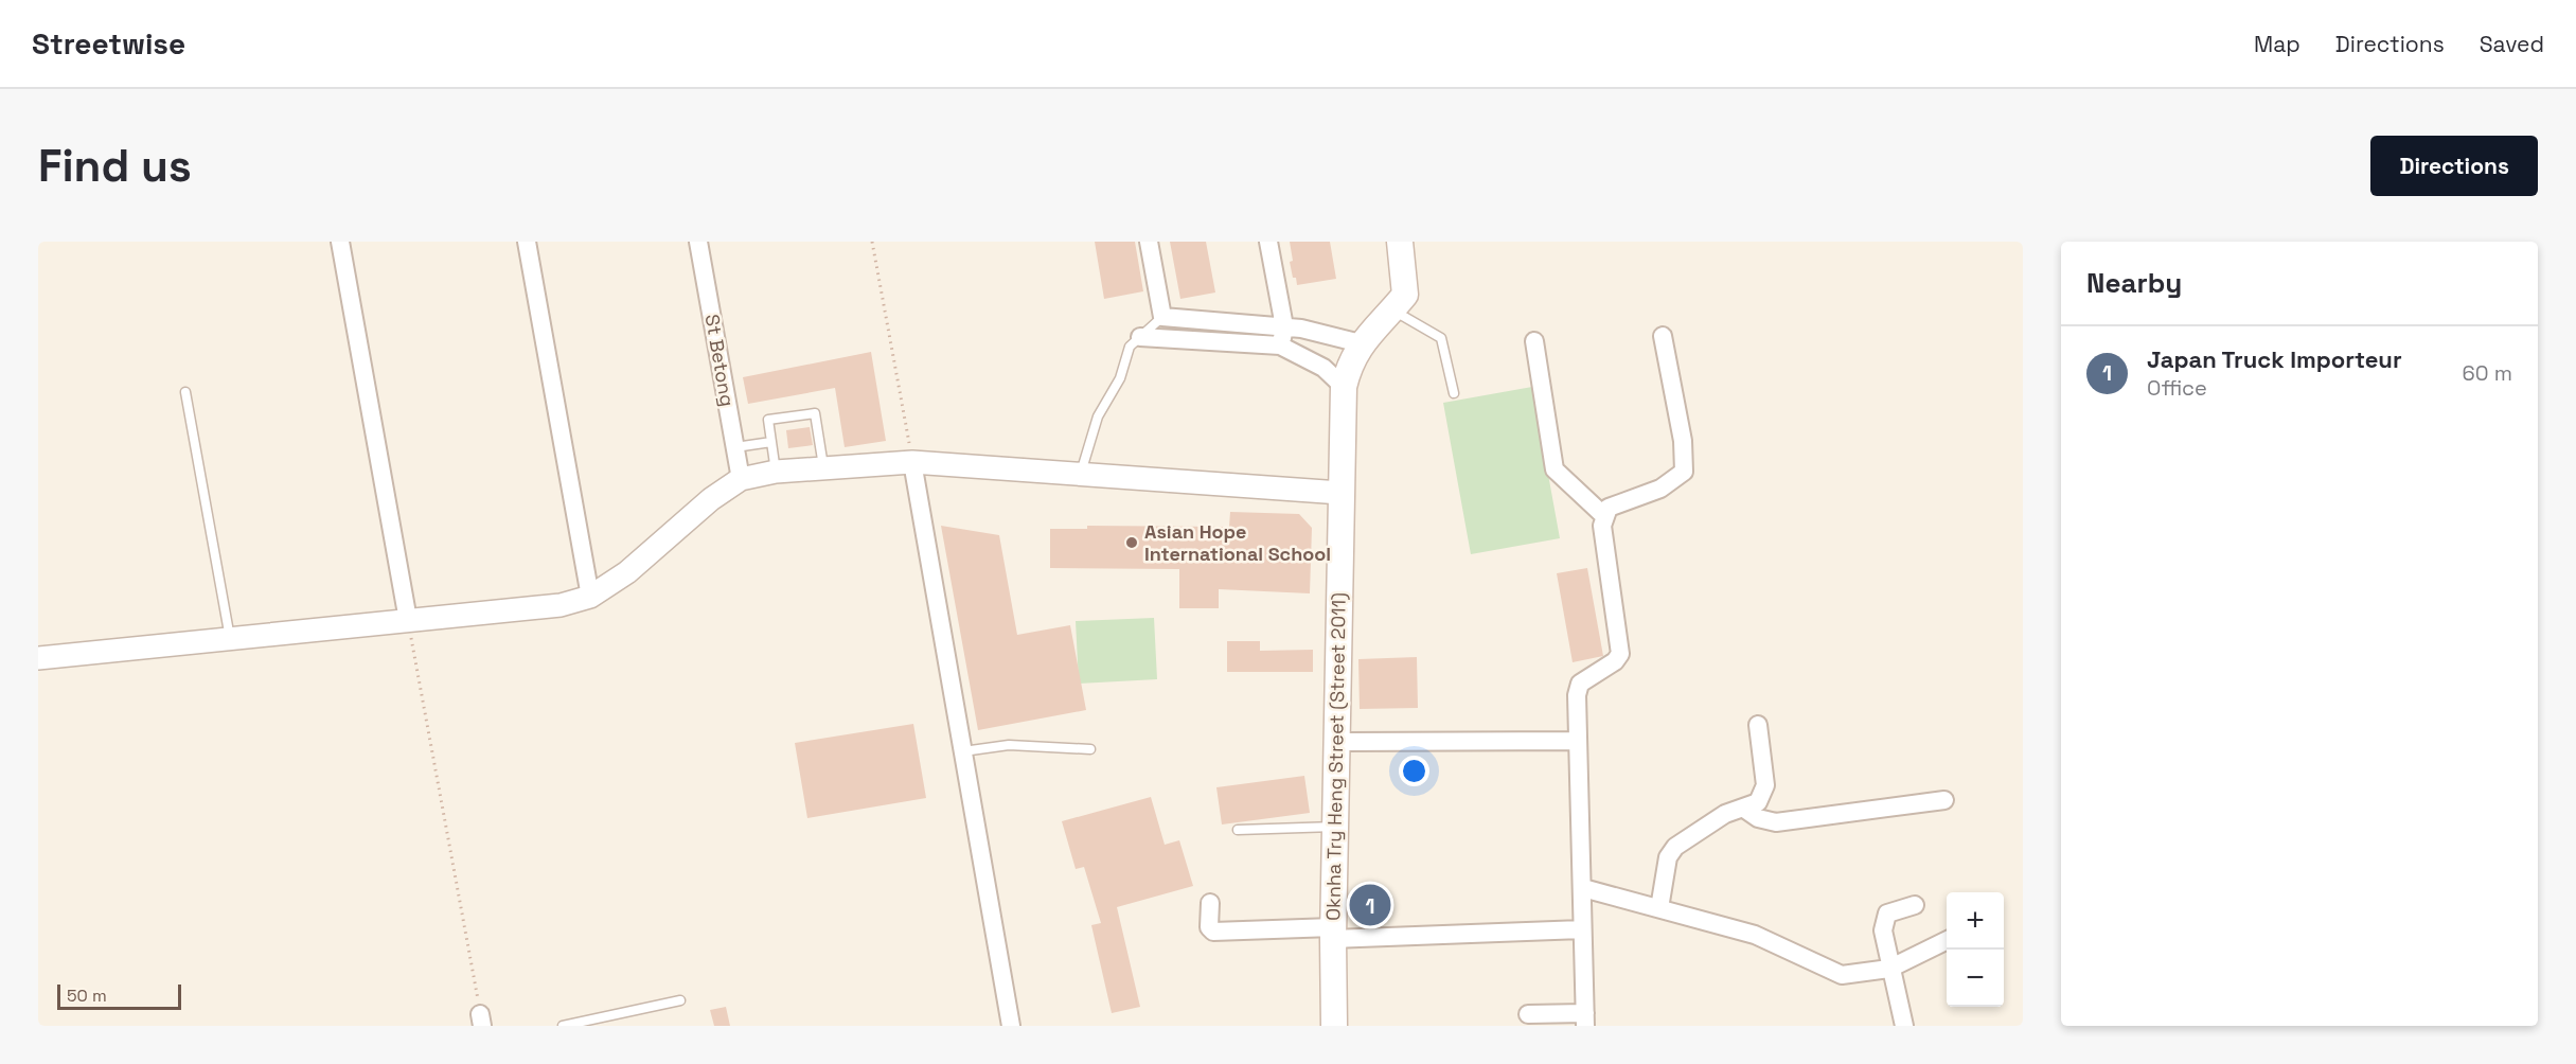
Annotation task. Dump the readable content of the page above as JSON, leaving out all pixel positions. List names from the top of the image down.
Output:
{
  "streets": {
    "main road": ["Oknha Try Heng Street (Street 2011)"],
    "street": ["St Betong"]
  },
  "places": ["Asian Hope International School"],
  "scale_bar": "50 m",
  "page": {
    "header": "Streetwise",
    "nav": ["Map", "Directions", "Saved"],
    "buttons": "Directions",
    "title": "Find us",
    "heading": "Nearby",
    "list": [
      {
        "mark": "1",
        "name": "Japan Truck Importeur",
        "note": "Office",
        "value": "60 m"
      }
    ],
    "pins": "1",
    "map_buttons": ["+", "−"],
    "scale": "50 m"
  }
}
